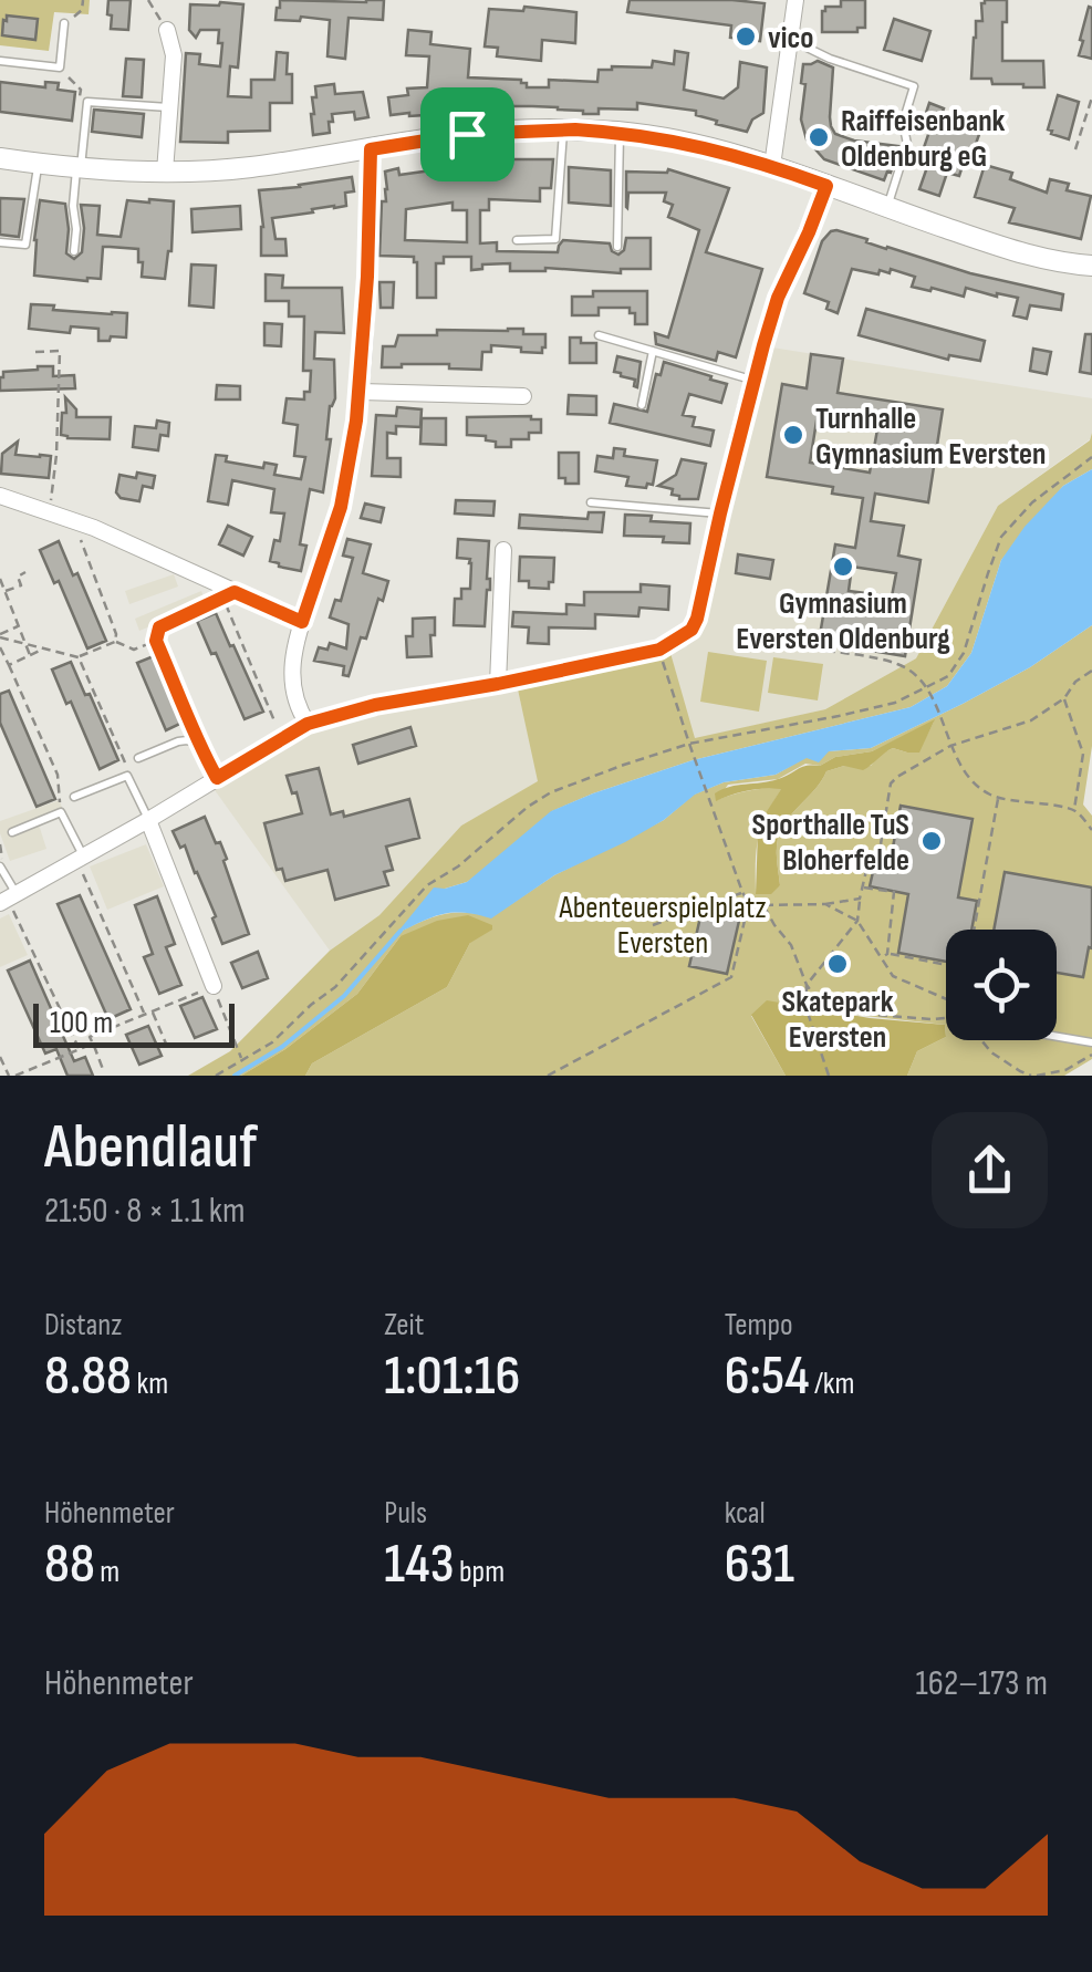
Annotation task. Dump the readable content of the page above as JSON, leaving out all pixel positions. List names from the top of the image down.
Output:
{
  "parks": ["Abenteuerspielplatz Eversten"],
  "places": [
    "vico",
    "Raiffeisenbank Oldenburg eG",
    "Turnhalle Gymnasium Eversten",
    "Gymnasium Eversten Oldenburg",
    "Sporthalle TuS Bloherfelde",
    "Skatepark Eversten"
  ],
  "scale_bar": "100 m",
  "page": {
    "scale": "100 m",
    "heading": ["Abendlauf", "21:50 · 8 × 1.1 km"],
    "stats": [
      ["Distanz", "8.88 km"],
      ["Zeit", "1:01:16"],
      ["Tempo", "6:54 /km"],
      ["Höhenmeter", "88 m"],
      ["Puls", "143 bpm"],
      ["kcal", "631"]
    ],
    "chart": ["Höhenmeter", "162–173 m"]
  }
}
